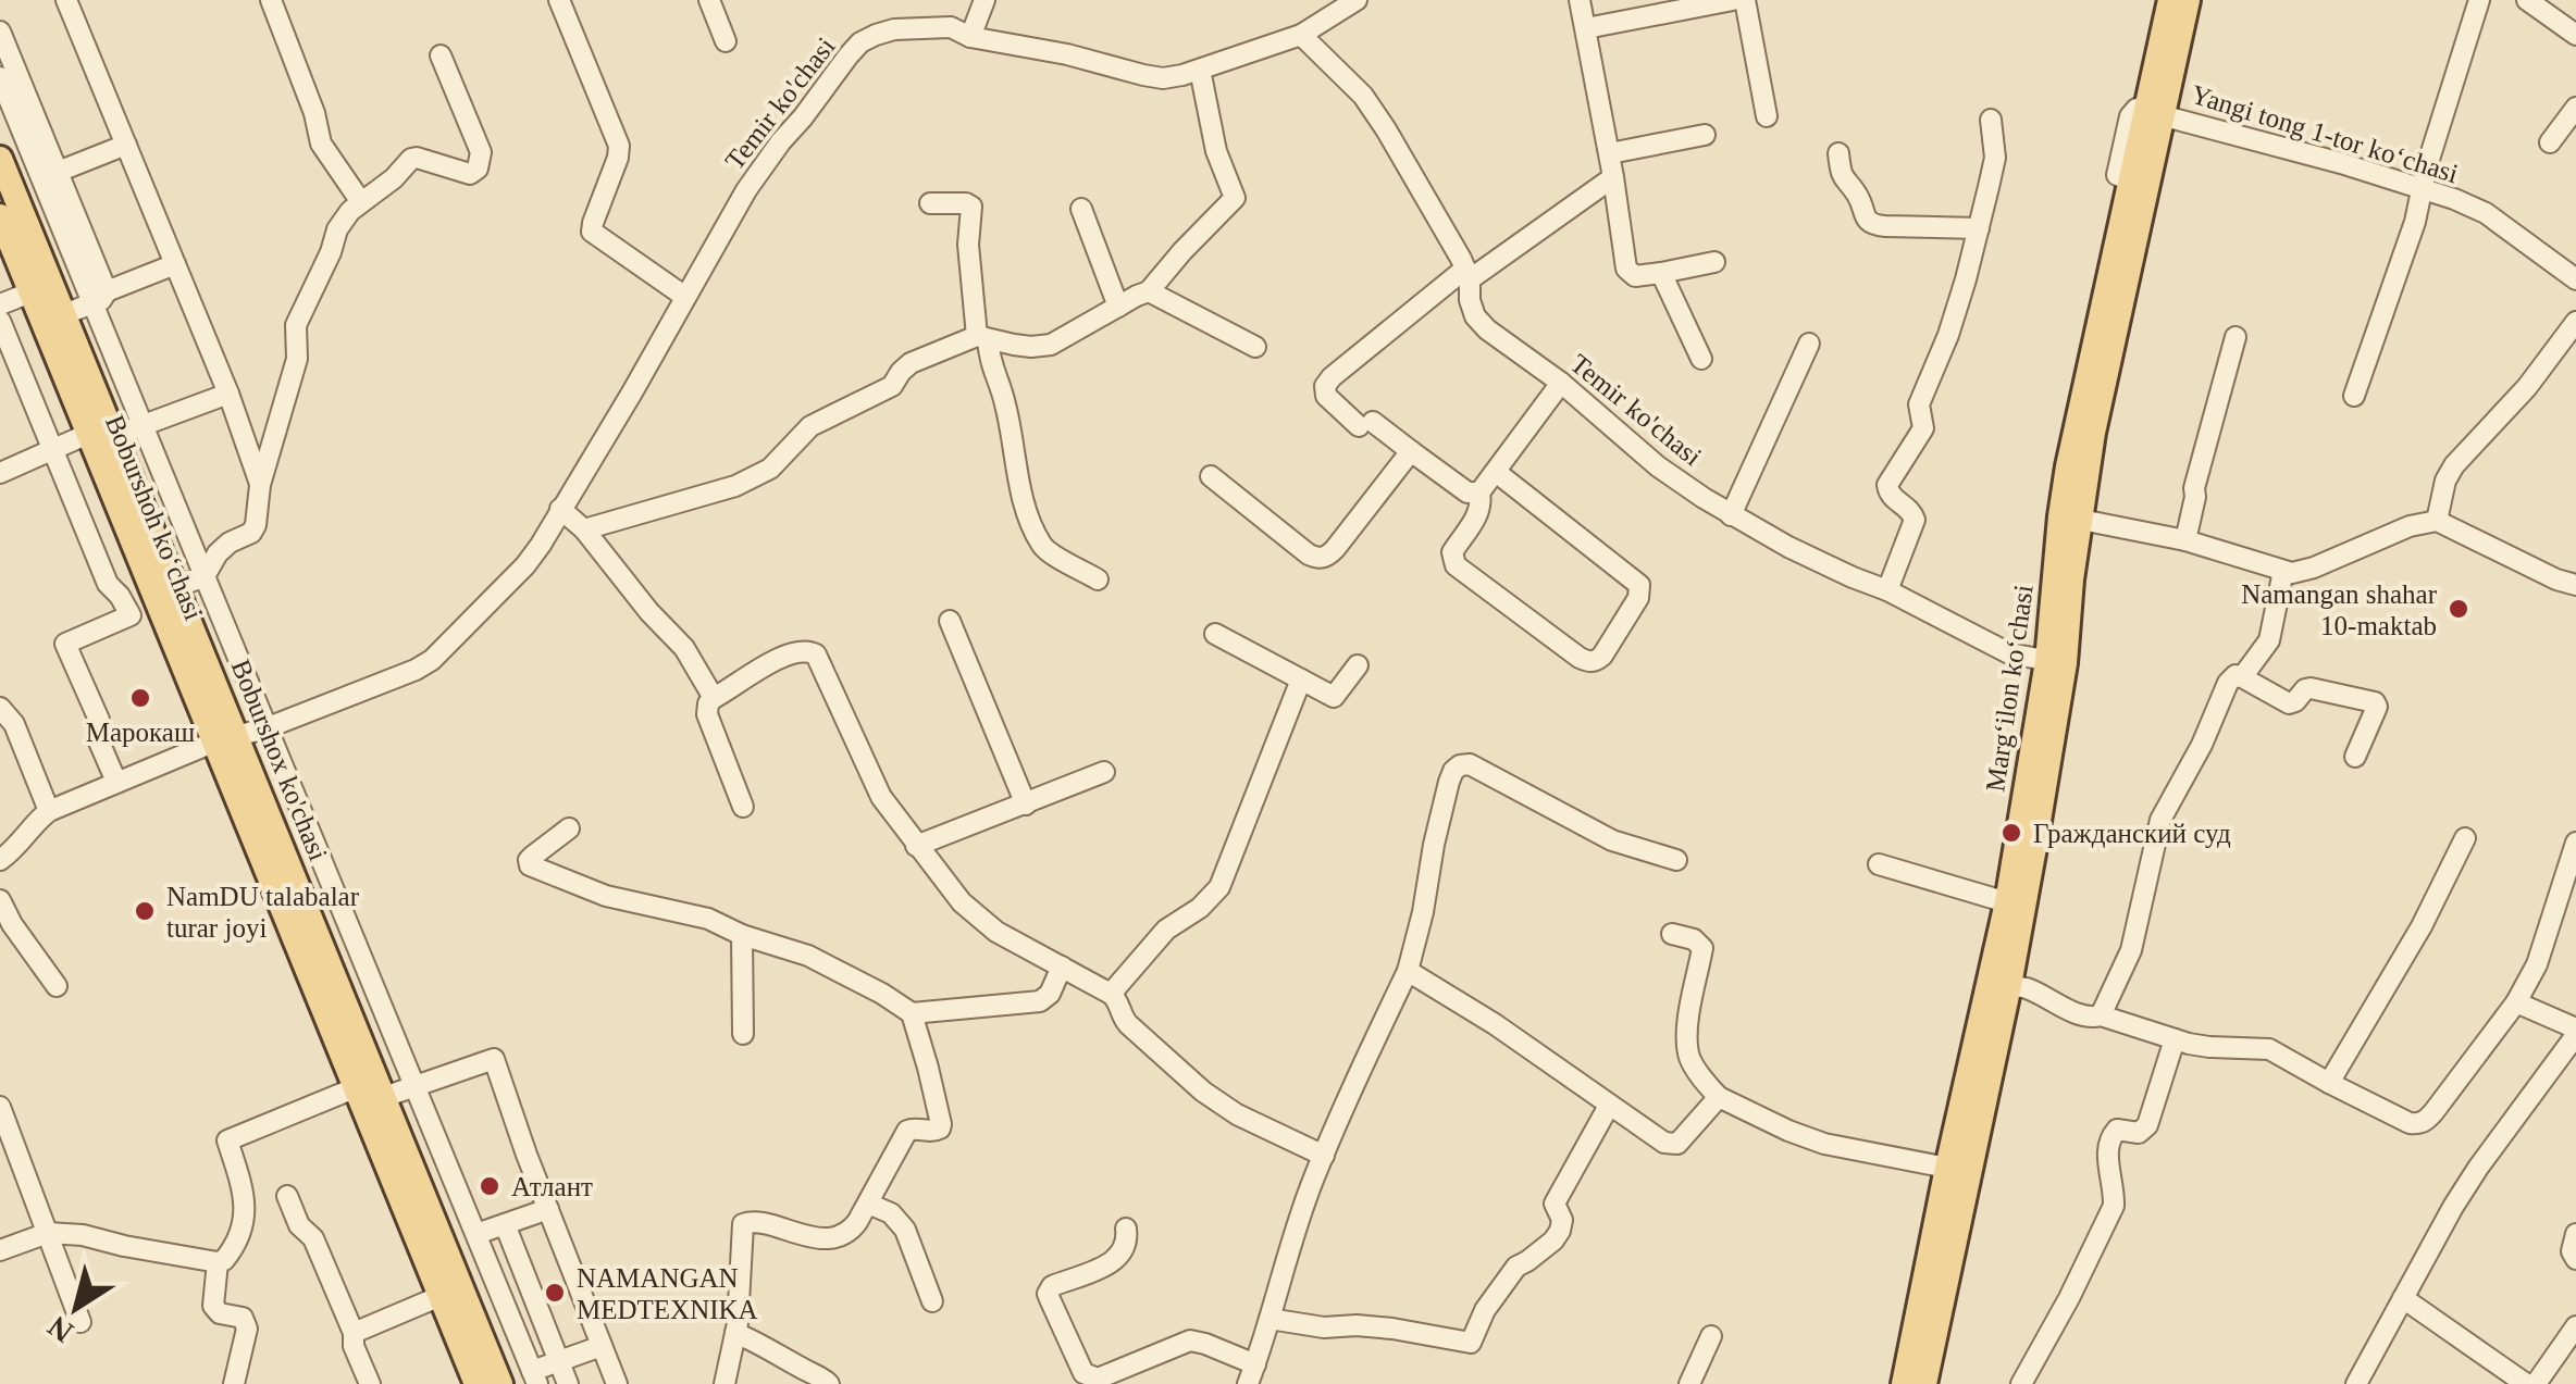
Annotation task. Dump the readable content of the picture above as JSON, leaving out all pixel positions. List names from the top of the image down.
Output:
{
  "streets": {
    "main road": ["Boburshoh koʻchasi", "Margʻilon koʻchasi", "Boburshox ko'chasi"],
    "street": ["Temir ko'chasi", "Yangi tong 1-tor koʻchasi"]
  },
  "crossings": [
    ["Temir ko'chasi", "Boburshoh koʻchasi"],
    ["Temir ko'chasi", "Margʻilon koʻchasi"],
    ["Temir ko'chasi", "Boburshox ko'chasi"],
    ["Yangi tong 1-tor koʻchasi", "Margʻilon koʻchasi"],
    ["Boburshoh koʻchasi", "Boburshox ko'chasi"]
  ],
  "places": [
    "Namangan shahar 10-maktab",
    "Марокаш",
    "Гражданский суд",
    "NamDU talabalar turar joyi",
    "Атлант",
    "NAMANGAN MEDTEXNIKA"
  ],
  "north": "bottom left"
}
